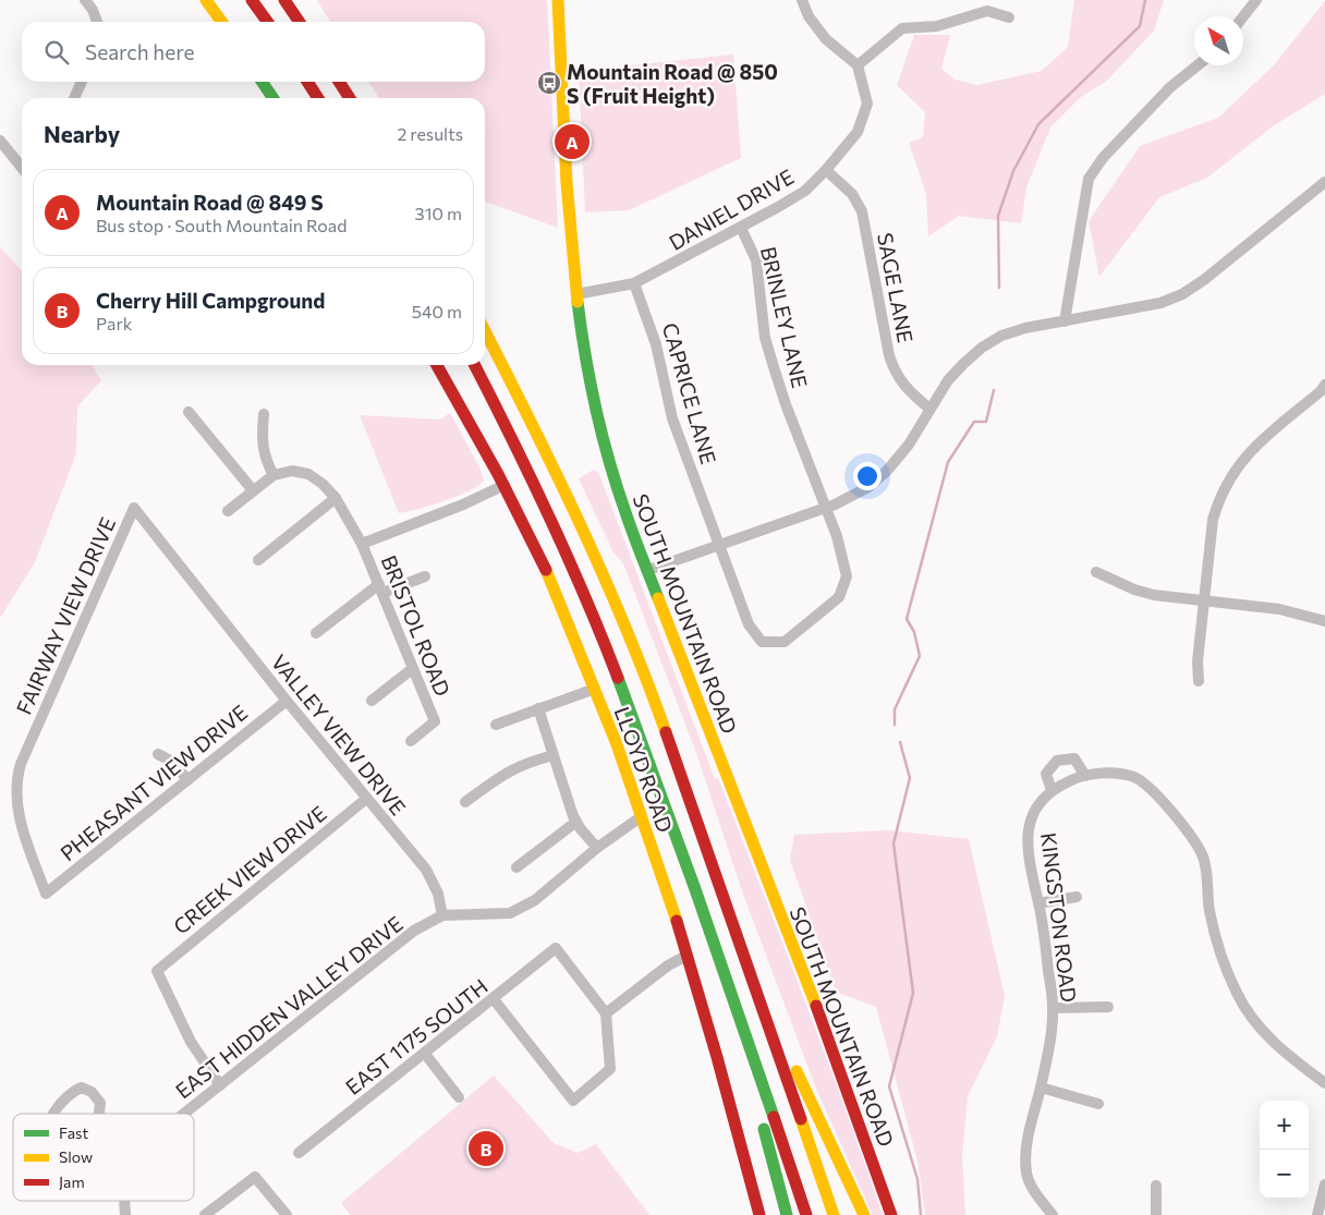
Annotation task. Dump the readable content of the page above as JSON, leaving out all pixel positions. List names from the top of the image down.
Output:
{
  "streets": {
    "main road": ["SOUTH MOUNTAIN ROAD", "LLOYD ROAD"],
    "street": [
      "DANIEL DRIVE",
      "SAGE LANE",
      "BRINLEY LANE",
      "CAPRICE LANE",
      "FAIRWAY VIEW DRIVE",
      "BRISTOL ROAD",
      "VALLEY VIEW DRIVE",
      "PHEASANT VIEW DRIVE",
      "CREEK VIEW DRIVE",
      "KINGSTON ROAD",
      "EAST HIDDEN VALLEY DRIVE",
      "EAST 1175 SOUTH"
    ]
  },
  "crossings": [
    ["DANIEL DRIVE", "SAGE LANE"],
    ["DANIEL DRIVE", "BRINLEY LANE"],
    ["DANIEL DRIVE", "CAPRICE LANE"],
    ["DANIEL DRIVE", "SOUTH MOUNTAIN ROAD"],
    ["BRINLEY LANE", "CAPRICE LANE"],
    ["FAIRWAY VIEW DRIVE", "VALLEY VIEW DRIVE"],
    ["FAIRWAY VIEW DRIVE", "PHEASANT VIEW DRIVE"],
    ["BRISTOL ROAD", "LLOYD ROAD"],
    ["VALLEY VIEW DRIVE", "PHEASANT VIEW DRIVE"],
    ["VALLEY VIEW DRIVE", "CREEK VIEW DRIVE"],
    ["VALLEY VIEW DRIVE", "EAST HIDDEN VALLEY DRIVE"],
    ["CREEK VIEW DRIVE", "EAST HIDDEN VALLEY DRIVE"]
  ],
  "places": {
    "bus stop": ["Mountain Road @ 850 S (Fruit Height)"]
  },
  "legend": ["Fast", "Slow", "Jam"],
  "north": "top left",
  "page": {
    "search": "Search here",
    "heading": ["Nearby", "2 results"],
    "pins": ["A", "B"],
    "list": [
      {
        "mark": "A",
        "name": "Mountain Road @ 849 S",
        "note": "Bus stop · South Mountain Road",
        "value": "310 m"
      },
      {
        "mark": "B",
        "name": "Cherry Hill Campground",
        "note": "Park",
        "value": "540 m"
      }
    ],
    "map_buttons": ["+", "−"]
  }
}
